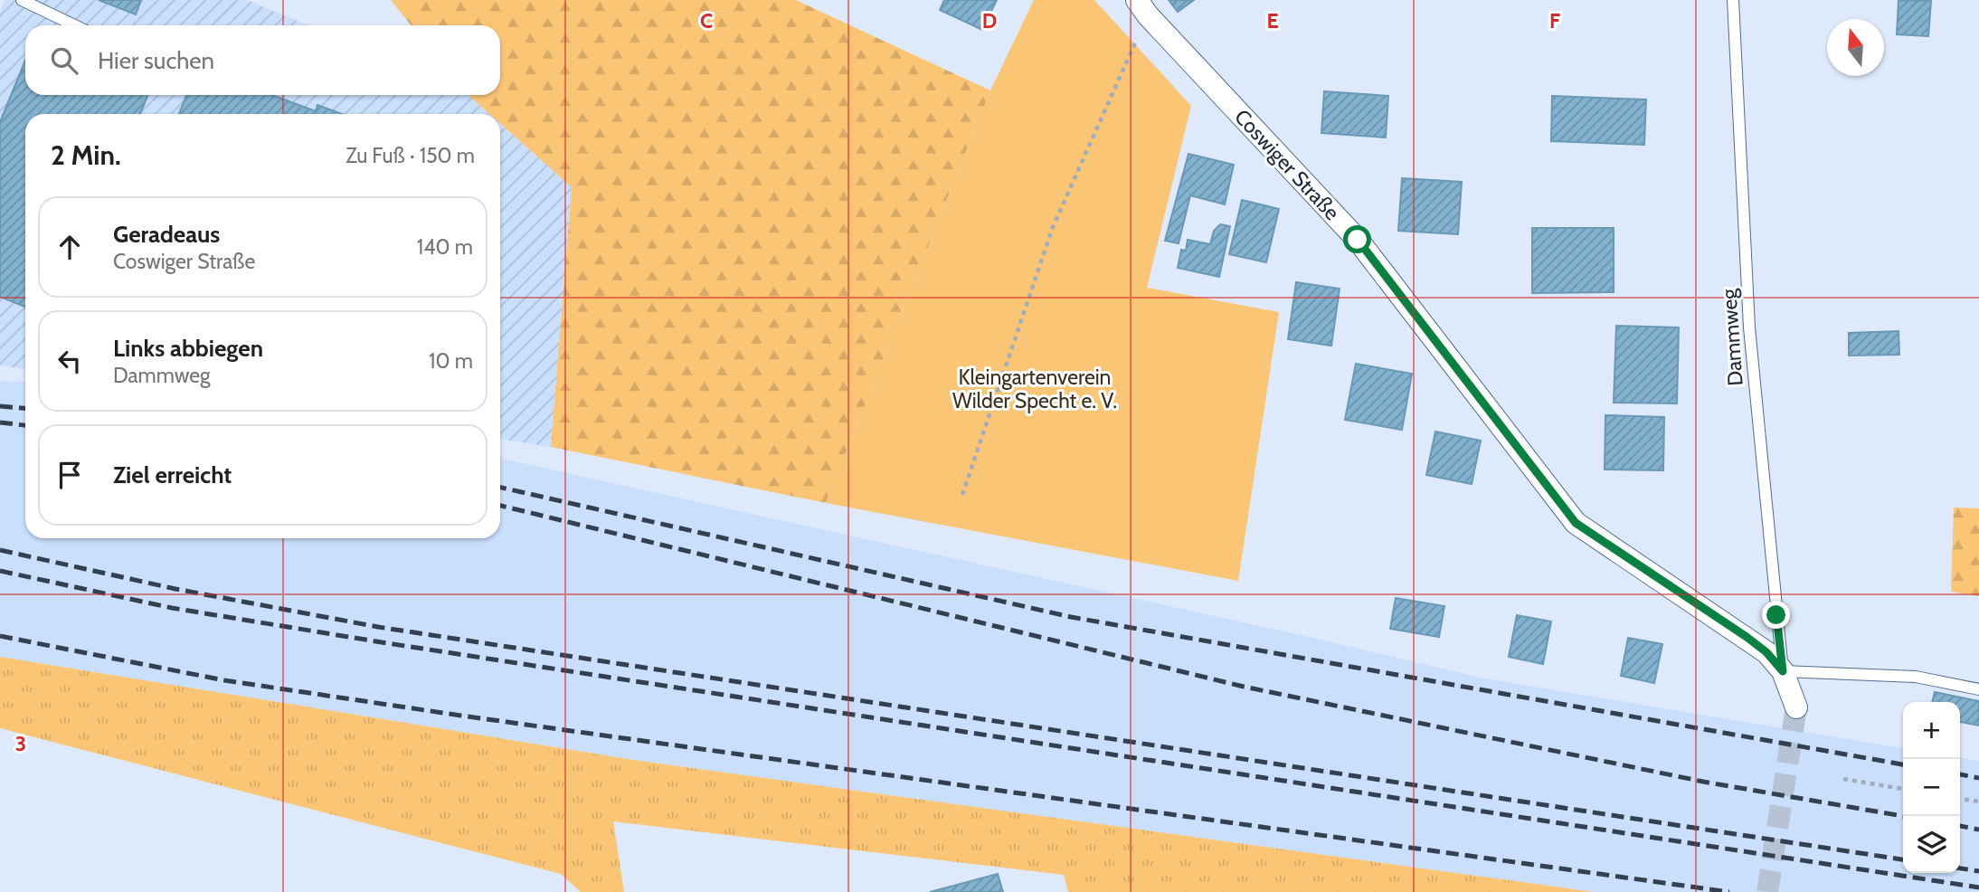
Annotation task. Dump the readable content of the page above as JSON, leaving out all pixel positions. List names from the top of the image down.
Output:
{
  "streets": {
    "street": ["Coswiger Straße"],
    "lane": ["Dammweg"]
  },
  "crossings": [
    ["Coswiger Straße", "Dammweg"]
  ],
  "parks": ["Kleingartenverein Wilder Specht e. V."],
  "north": "top",
  "page": {
    "search": "Hier suchen",
    "heading": ["2 Min.", "Zu Fuß · 150 m"],
    "list": [
      ["Geradeaus", "Coswiger Straße", "140 m"],
      ["Links abbiegen", "Dammweg", "10 m"],
      "Ziel erreicht"
    ],
    "map_buttons": ["+", "−"]
  },
  "grid": {
    "columns": [
      "C",
      "D",
      "E",
      "F"
    ],
    "rows": ["3"]
  }
}
